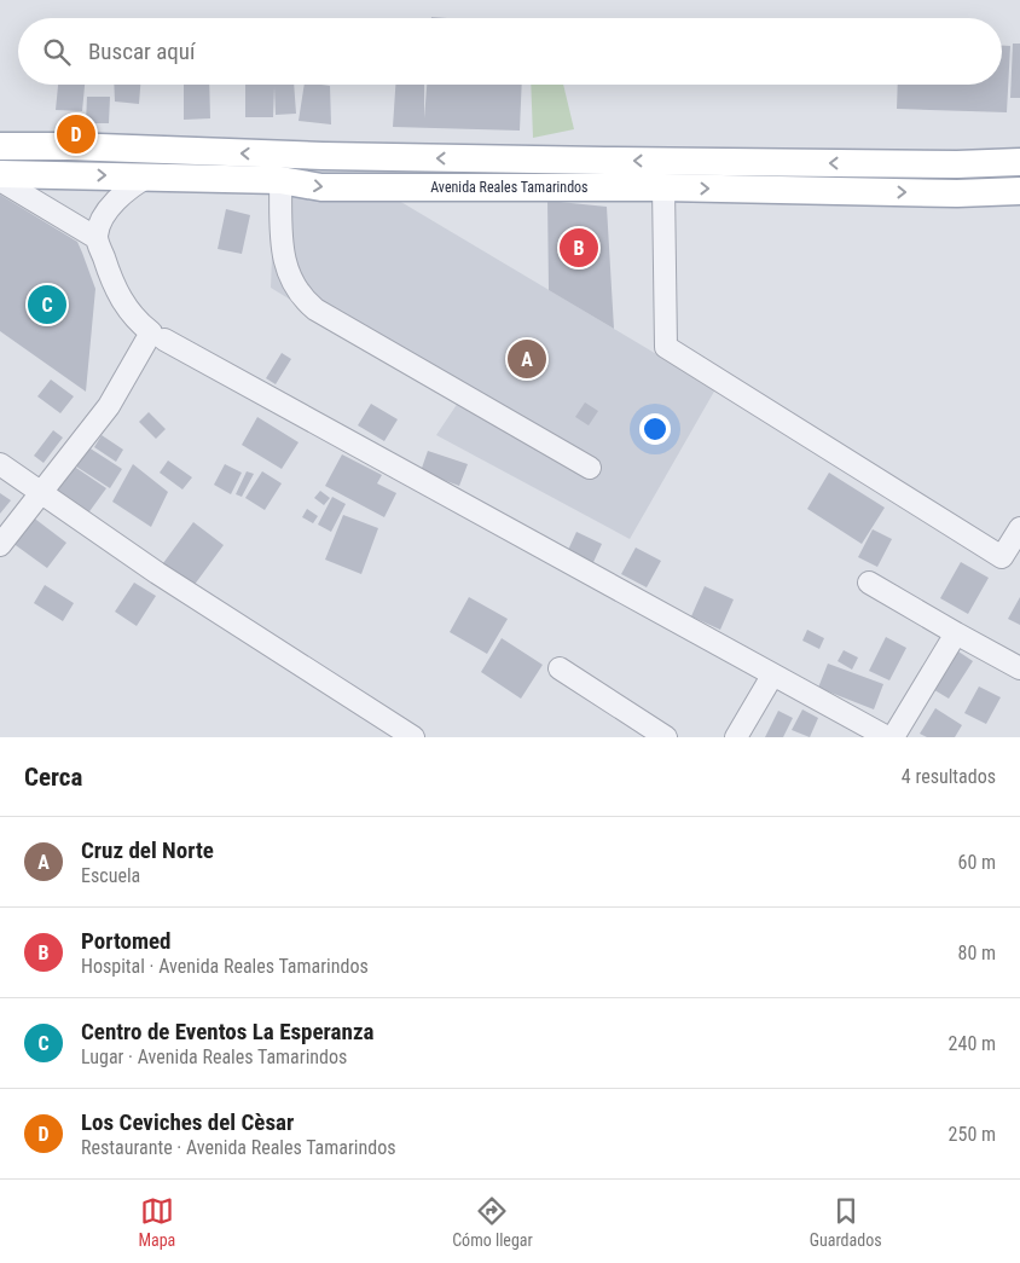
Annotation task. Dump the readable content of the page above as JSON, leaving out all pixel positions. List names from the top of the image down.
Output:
{
  "streets": {
    "main road": ["Avenida Reales Tamarindos"]
  },
  "page": {
    "search": "Buscar aquí",
    "pins": [
      "D",
      "B",
      "C",
      "A"
    ],
    "heading": ["Cerca", "4 resultados"],
    "list": [
      {
        "mark": "A",
        "name": "Cruz del Norte",
        "note": "Escuela",
        "value": "60 m"
      },
      {
        "mark": "B",
        "name": "Portomed",
        "note": "Hospital · Avenida Reales Tamarindos",
        "value": "80 m"
      },
      {
        "mark": "C",
        "name": "Centro de Eventos La Esperanza",
        "note": "Lugar · Avenida Reales Tamarindos",
        "value": "240 m"
      },
      {
        "mark": "D",
        "name": "Los Ceviches del Cèsar",
        "note": "Restaurante · Avenida Reales Tamarindos",
        "value": "250 m"
      }
    ],
    "nav": ["Mapa", "Cómo llegar", "Guardados"]
  }
}
